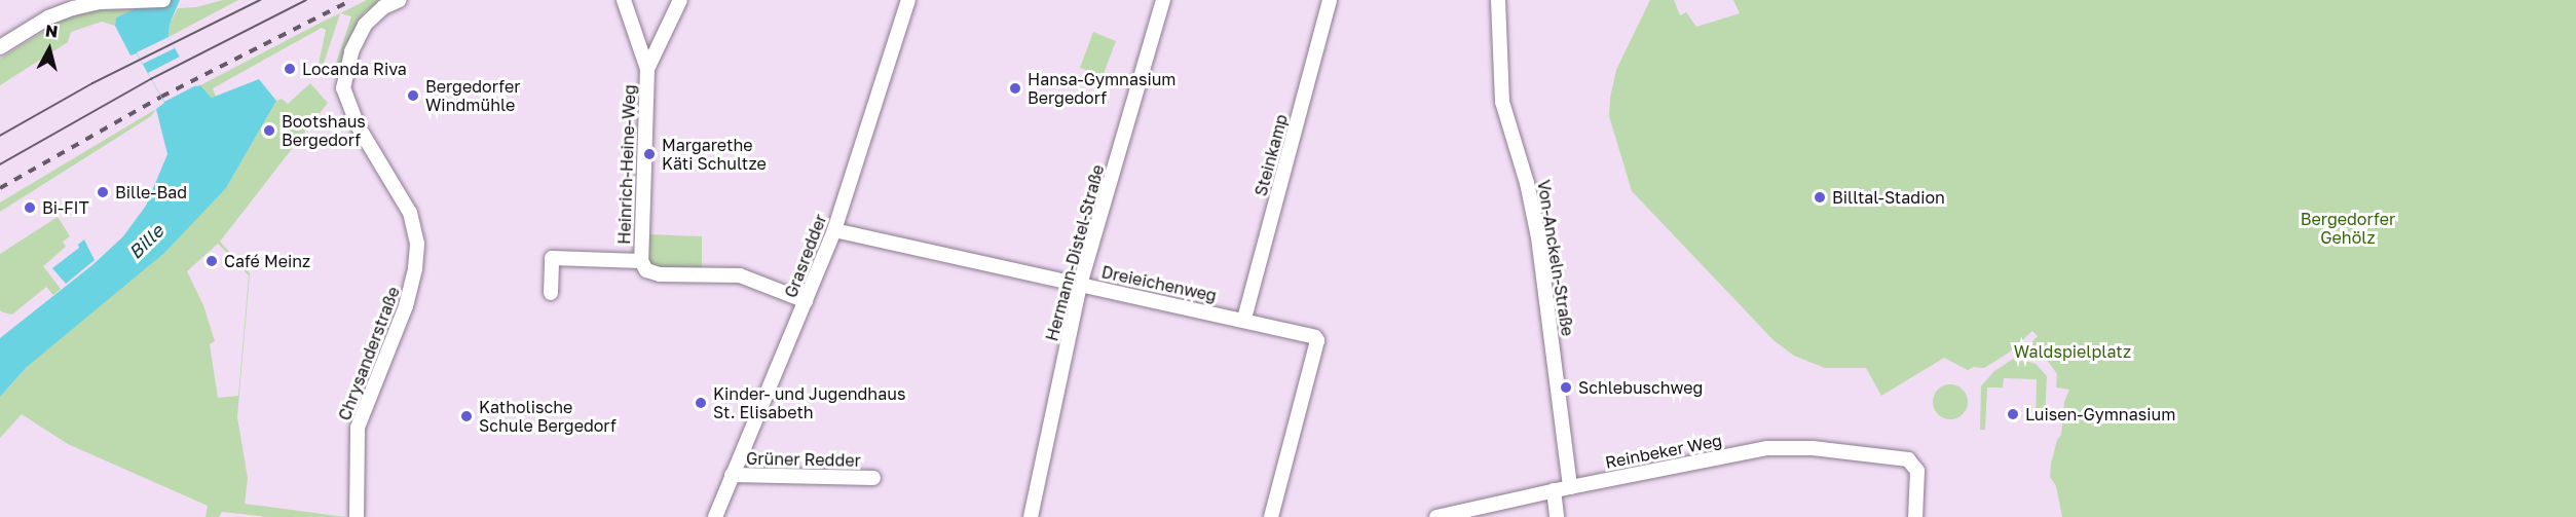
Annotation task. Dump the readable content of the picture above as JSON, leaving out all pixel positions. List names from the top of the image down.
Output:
{
  "streets": {
    "street": [
      "Steinkamp",
      "Heinrich-Heine-Weg",
      "Hermann-Distel-Straße",
      "Grasredder",
      "Von-Anckeln-Straße",
      "Dreieichenweg",
      "Chrysanderstraße",
      "Reinbeker Weg",
      "Grüner Redder"
    ]
  },
  "crossings": [
    ["Steinkamp", "Dreieichenweg"],
    ["Heinrich-Heine-Weg", "Grasredder"],
    ["Hermann-Distel-Straße", "Dreieichenweg"],
    ["Grasredder", "Dreieichenweg"],
    ["Grasredder", "Grüner Redder"],
    ["Von-Anckeln-Straße", "Reinbeker Weg"]
  ],
  "water": ["Bille"],
  "parks": ["Bergedorfer Gehölz", "Waldspielplatz"],
  "places": [
    "Locanda Riva",
    "Hansa-Gymnasium Bergedorf",
    "Bergedorfer Windmühle",
    "Bootshaus Bergedorf",
    "Margarethe Käti Schultze",
    "Bille-Bad",
    "Billtal-Stadion",
    "Bi-FIT",
    "Café Meinz",
    "Schlebuschweg",
    "Kinder- und Jugendhaus St. Elisabeth",
    "Luisen-Gymnasium",
    "Katholische Schule Bergedorf"
  ],
  "north": "top"
}
